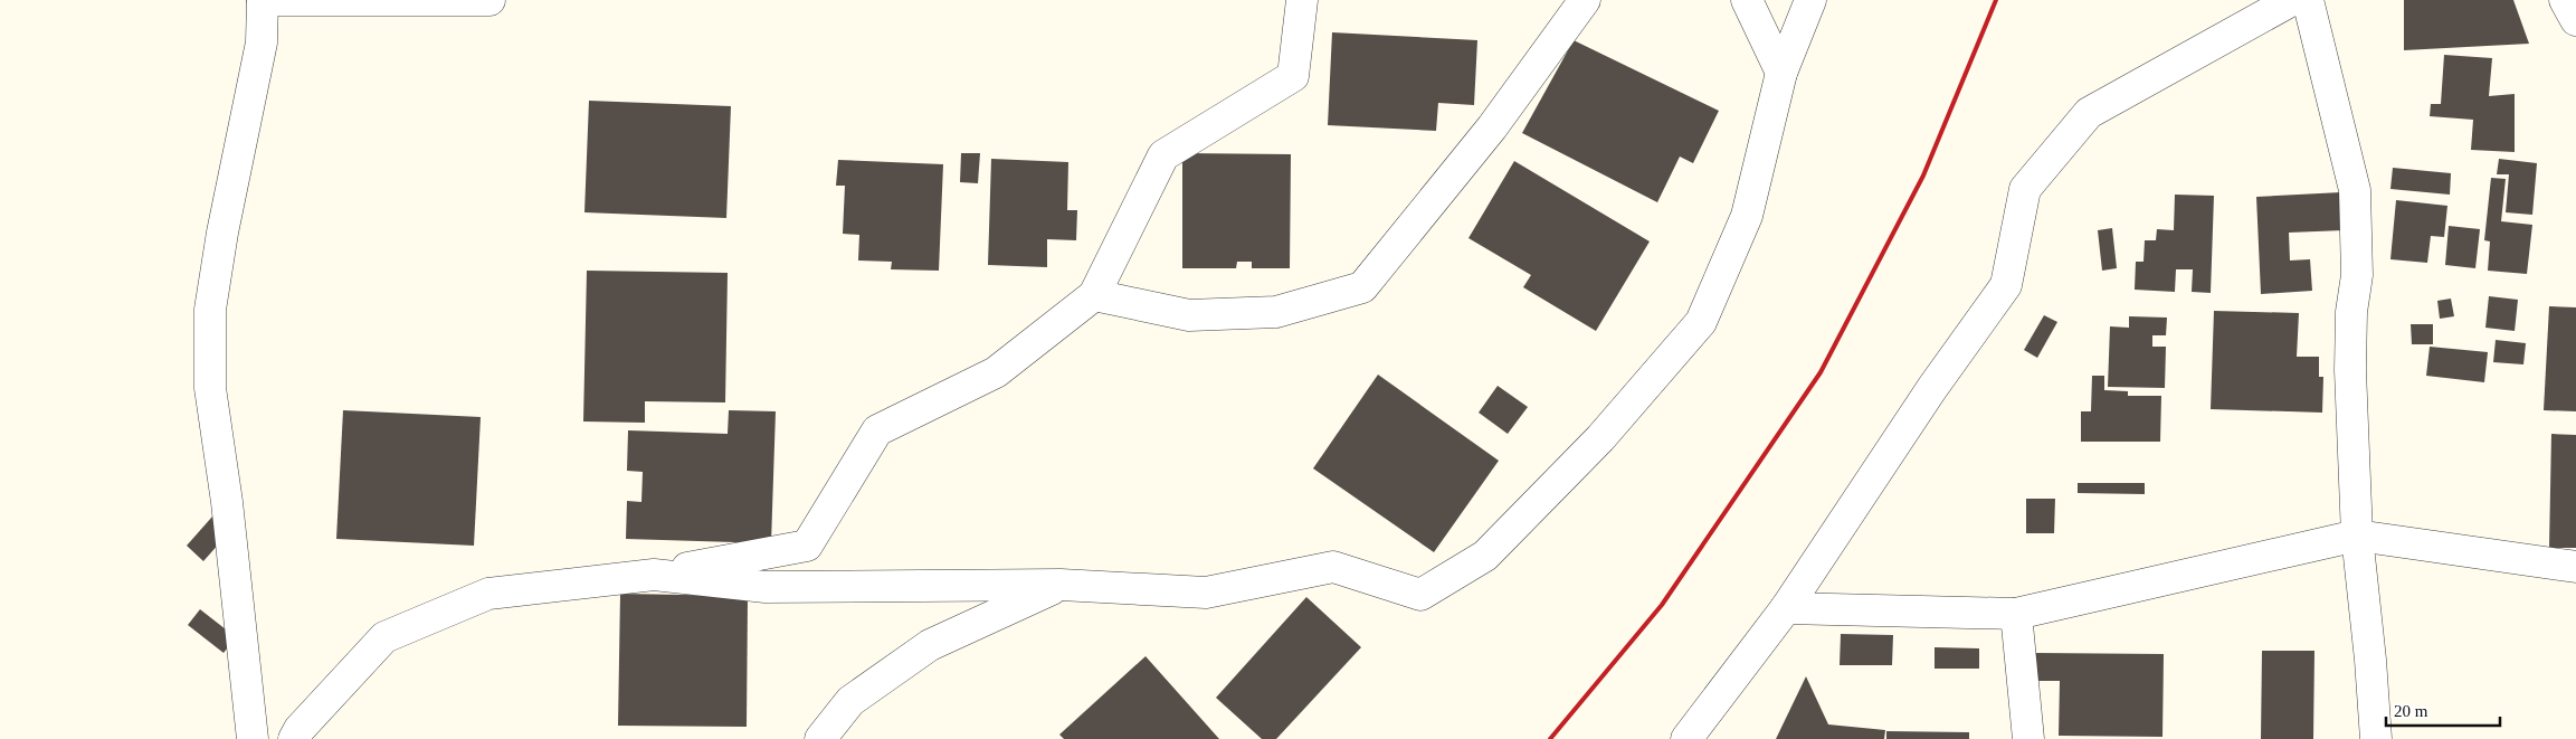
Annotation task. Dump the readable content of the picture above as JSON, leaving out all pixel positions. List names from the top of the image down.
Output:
{
  "scale_bar": "20 m"
}
